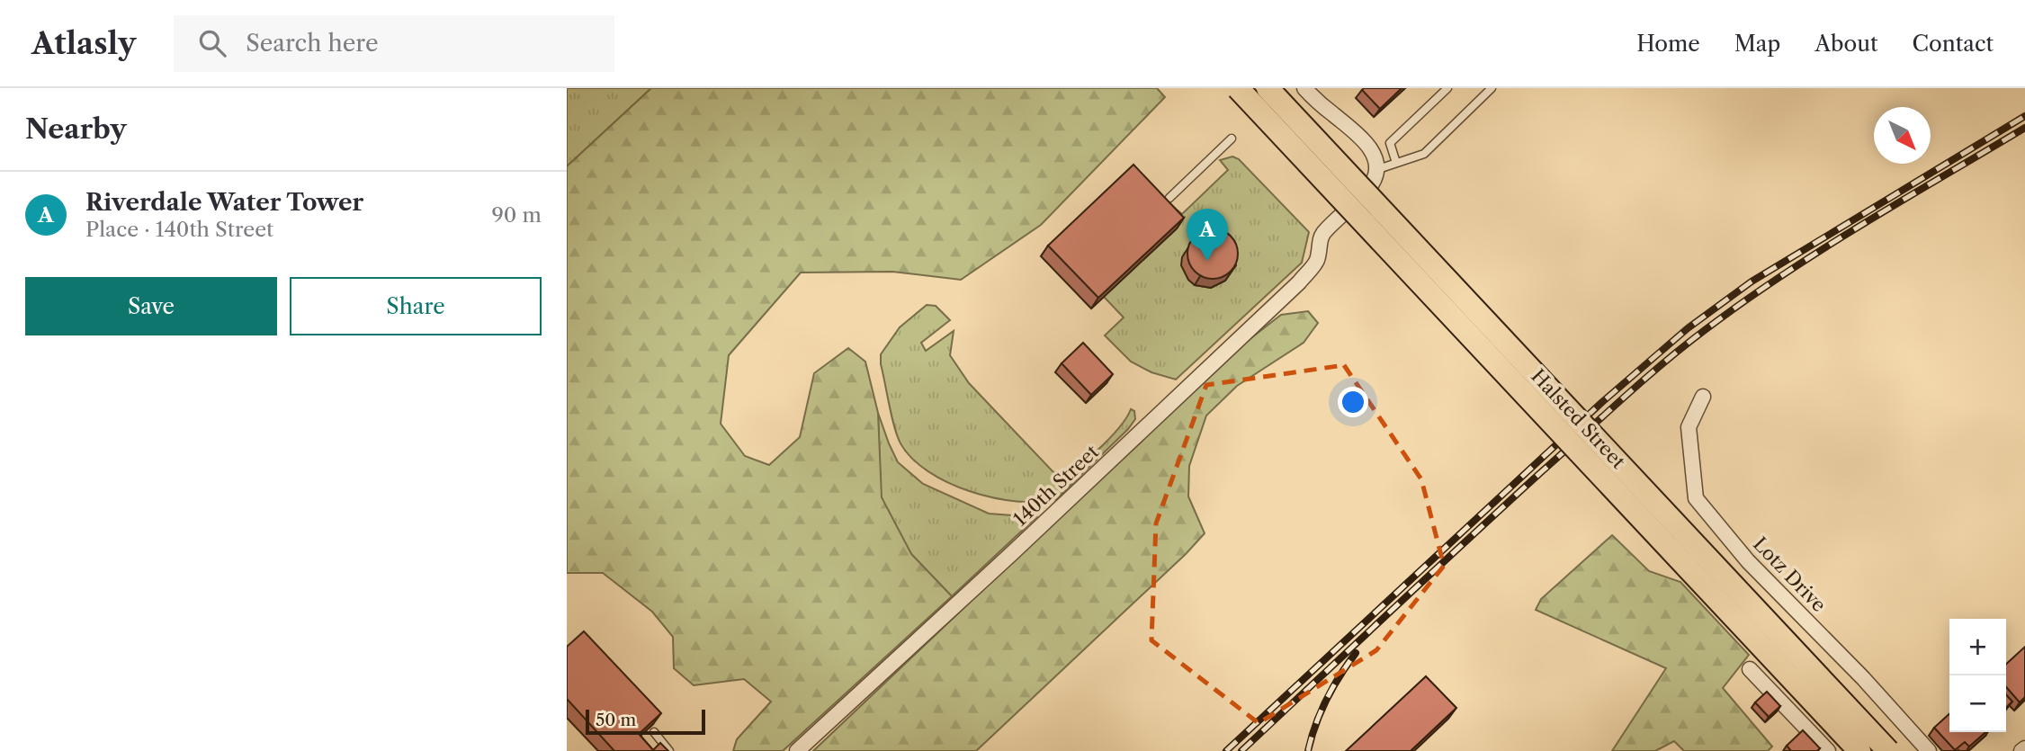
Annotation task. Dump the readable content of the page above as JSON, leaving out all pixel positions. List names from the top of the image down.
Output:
{
  "streets": {
    "main road": ["Halsted Street"],
    "street": ["140th Street", "Lotz Drive"]
  },
  "scale_bar": "50 m",
  "north": "bottom right",
  "page": {
    "header": "Atlasly",
    "search": "Search here",
    "nav": [
      "Home",
      "Map",
      "About",
      "Contact"
    ],
    "heading": "Nearby",
    "list": [
      {
        "mark": "A",
        "name": "Riverdale Water Tower",
        "note": "Place · 140th Street",
        "value": "90 m"
      }
    ],
    "pins": "A",
    "buttons": ["Save", "Share"],
    "map_buttons": ["+", "−"],
    "scale": "50 m"
  }
}
